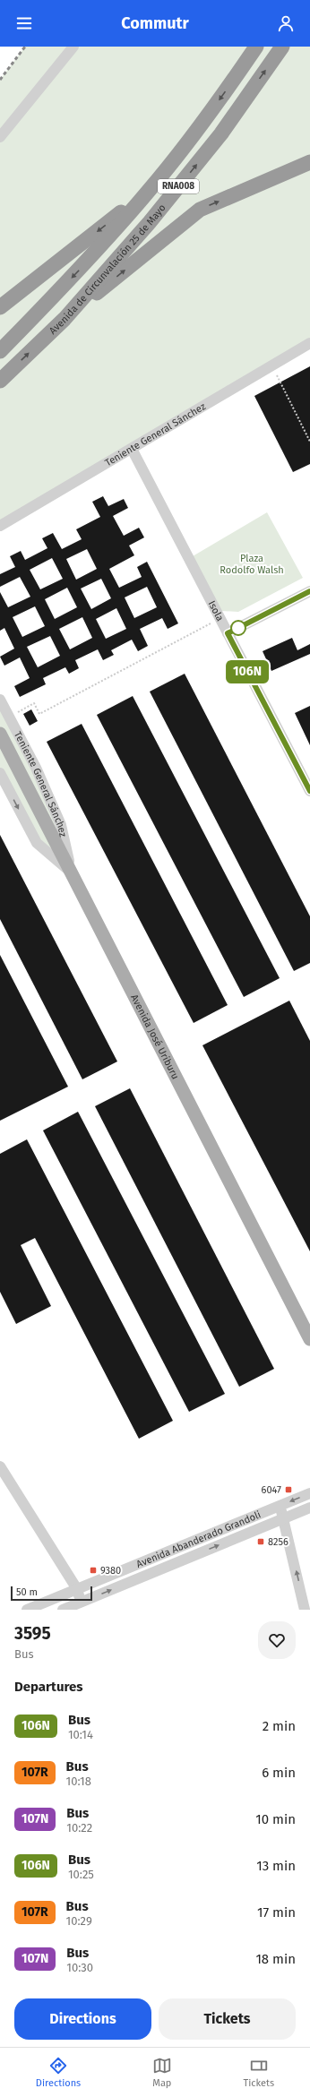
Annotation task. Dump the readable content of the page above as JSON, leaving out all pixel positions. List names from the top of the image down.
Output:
{
  "streets": {
    "highway": ["RNA008", "Avenida de Circunvalación 25 de Mayo"],
    "main road": ["Avenida José Uriburu"],
    "street": ["Teniente General Sánchez", "Isola", "Avenida Abanderado Grandoli"]
  },
  "crossings": [
    ["RNA008", "Avenida de Circunvalación 25 de Mayo"],
    ["Teniente General Sánchez", "Isola"],
    ["Teniente General Sánchez", "Avenida José Uriburu"]
  ],
  "parks": ["Plaza Rodolfo Walsh"],
  "places": {
    "transit": ["6047", "8256", "9380"]
  },
  "lines": ["bus line 106N"],
  "scale_bar": "50 m",
  "page": {
    "header": "Commutr",
    "on_map": "106N",
    "scale": "50 m",
    "heading": [
      ["3595", "Bus"],
      "Departures"
    ],
    "list": [
      {
        "mark": "106N",
        "name": "Bus",
        "note": "10:14",
        "value": "2 min"
      },
      {
        "mark": "107R",
        "name": "Bus",
        "note": "10:18",
        "value": "6 min"
      },
      {
        "mark": "107N",
        "name": "Bus",
        "note": "10:22",
        "value": "10 min"
      },
      {
        "mark": "106N",
        "name": "Bus",
        "note": "10:25",
        "value": "13 min"
      },
      {
        "mark": "107R",
        "name": "Bus",
        "note": "10:29",
        "value": "17 min"
      },
      {
        "mark": "107N",
        "name": "Bus",
        "note": "10:30",
        "value": "18 min"
      }
    ],
    "buttons": ["Directions", "Tickets"],
    "tabs": ["Directions", "Map", "Tickets"]
  }
}
